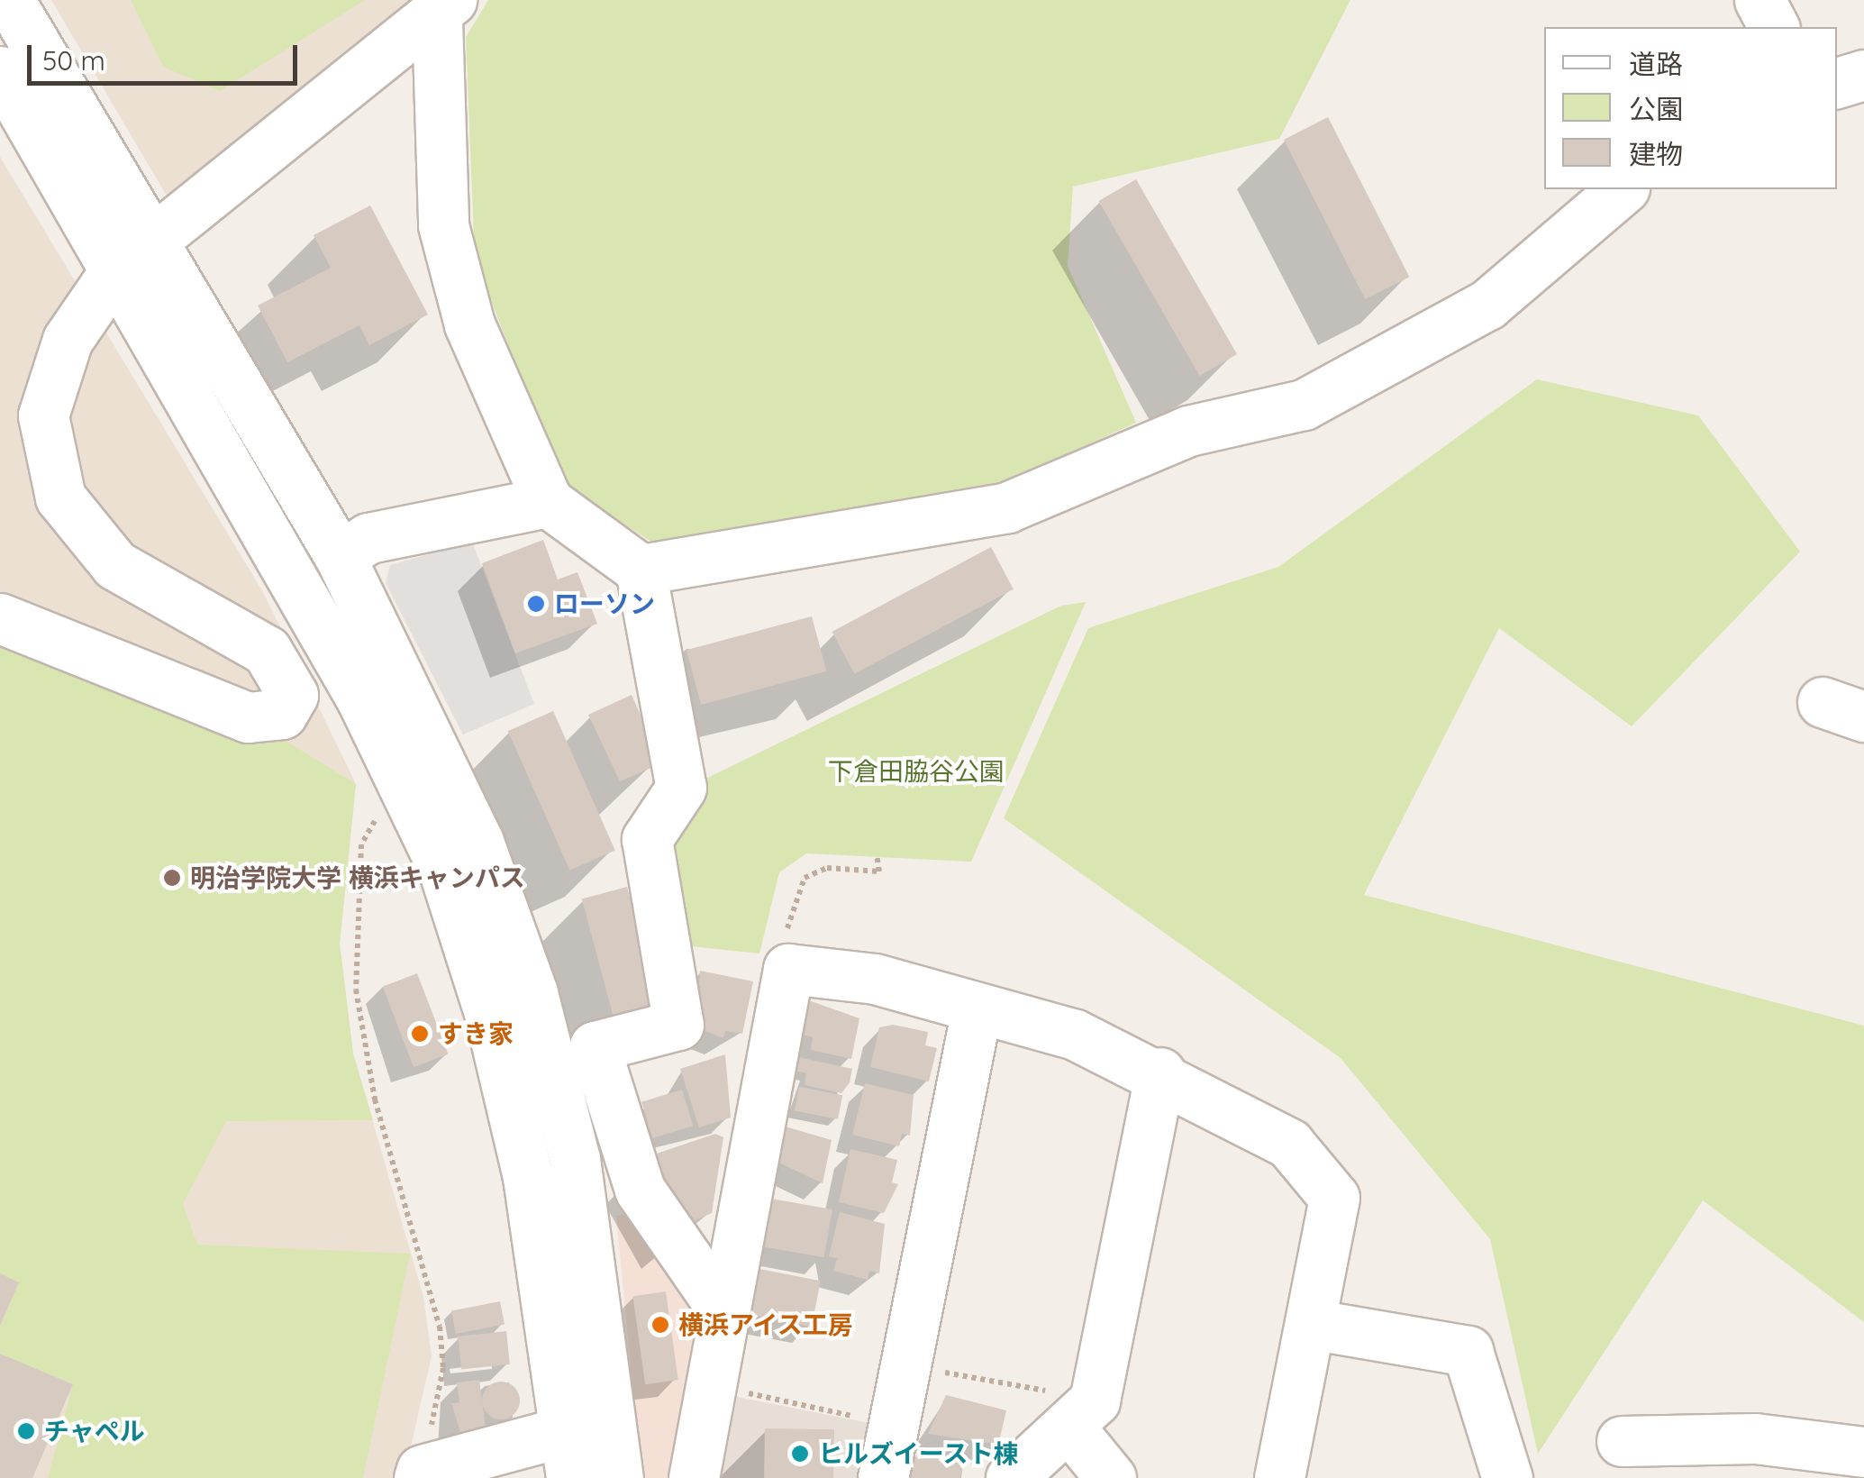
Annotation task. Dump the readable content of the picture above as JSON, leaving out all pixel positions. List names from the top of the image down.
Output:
{
  "parks": ["下倉田脇谷公園"],
  "places": [
    "ローソン",
    "明治学院大学 横浜キャンパス",
    "すき家",
    "横浜アイス工房",
    "チャペル",
    "ヒルズイースト棟"
  ],
  "legend": ["道路", "公園", "建物"],
  "scale_bar": "50 m"
}
